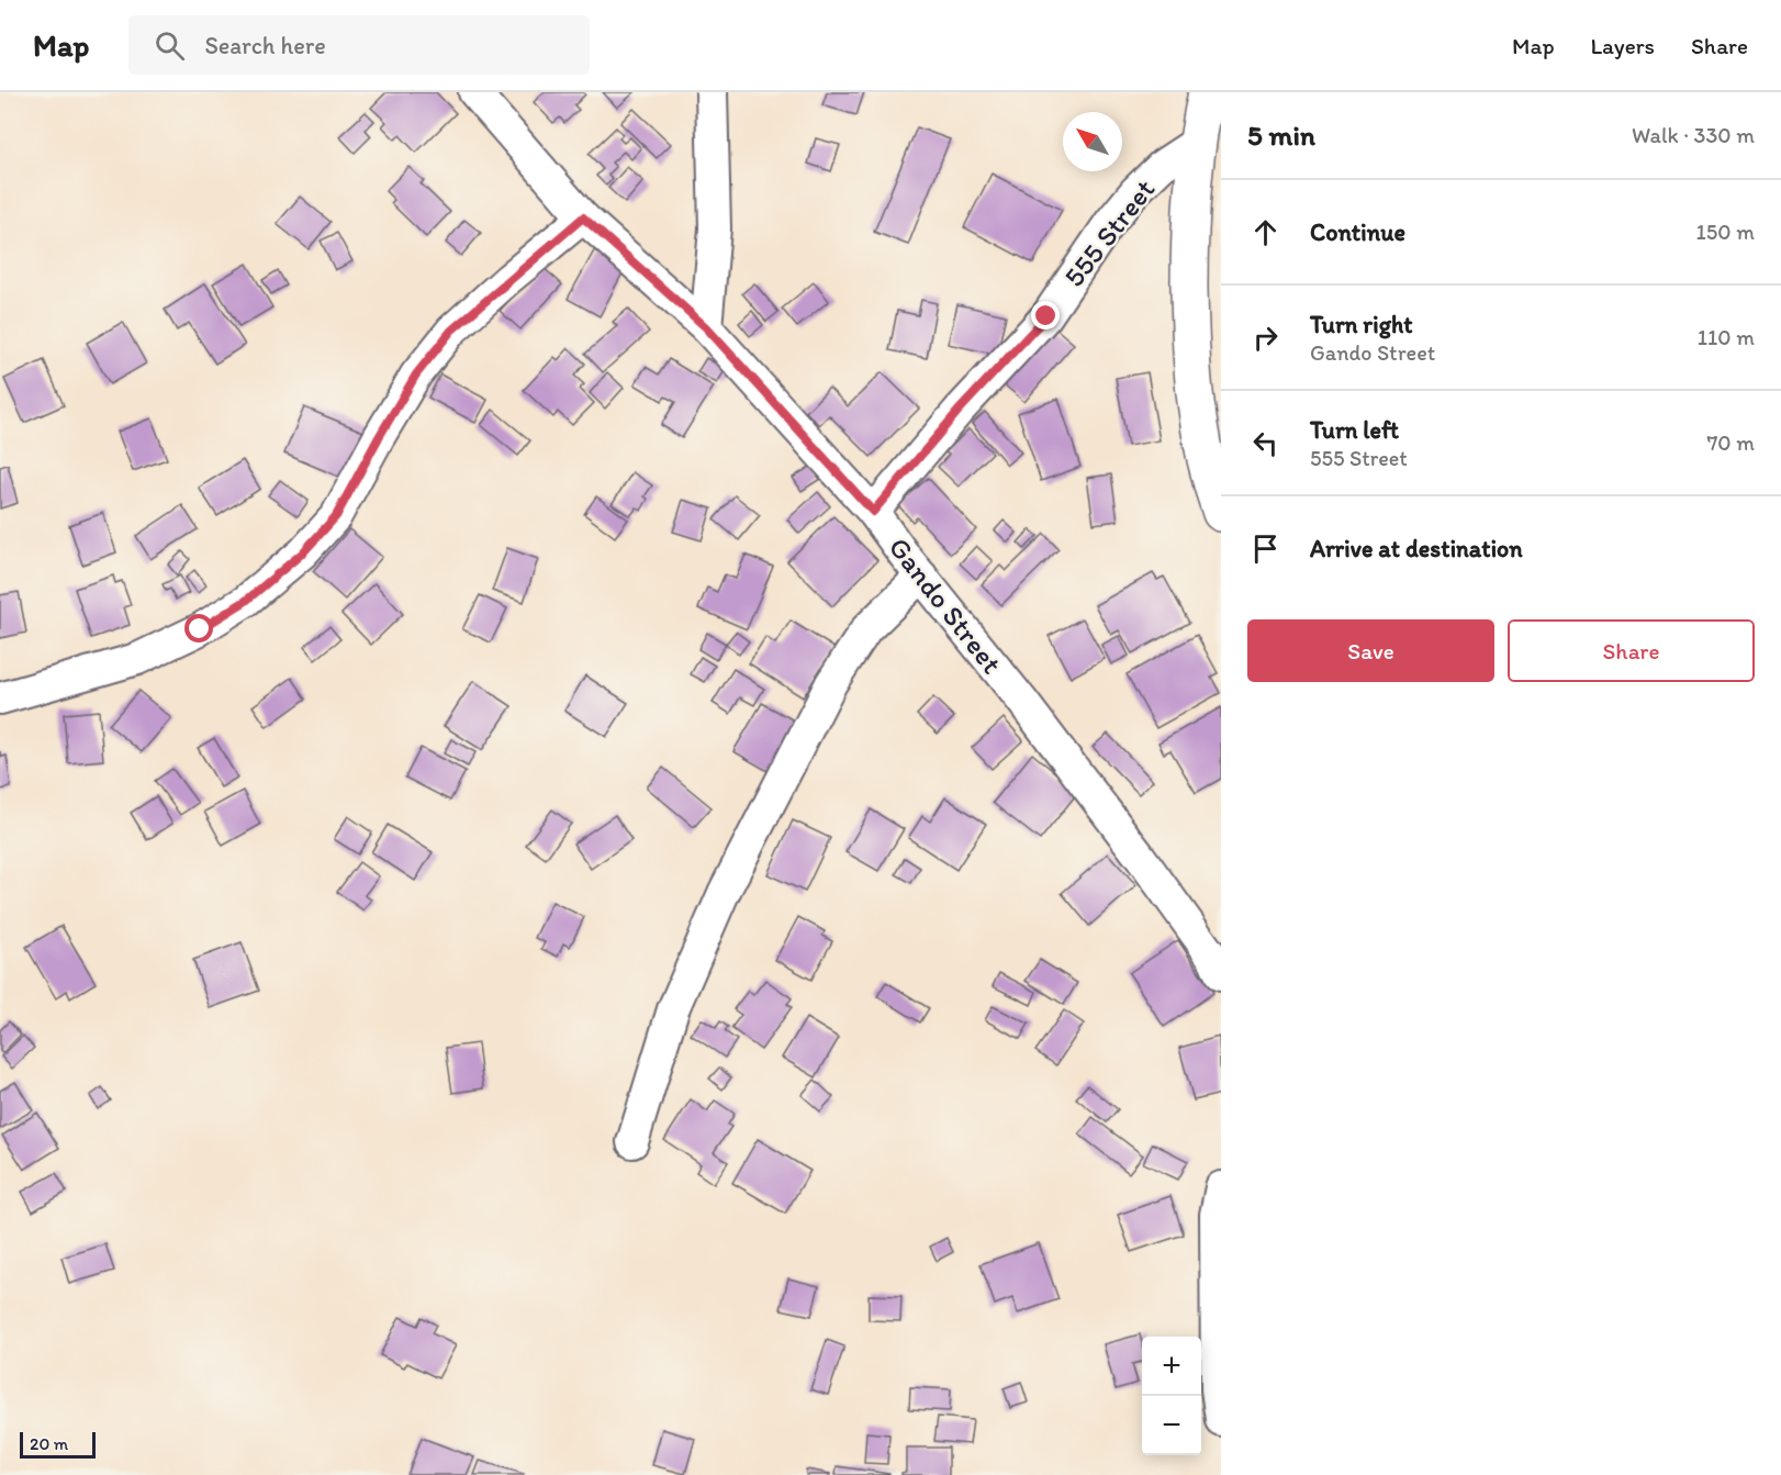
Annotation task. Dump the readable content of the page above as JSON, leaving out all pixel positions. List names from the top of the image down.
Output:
{
  "streets": {
    "street": ["555 Street", "Gando Street"]
  },
  "crossings": [
    ["555 Street", "Gando Street"]
  ],
  "scale_bar": "20 m",
  "north": "top left",
  "page": {
    "header": "Map",
    "search": "Search here",
    "nav": ["Map", "Layers", "Share"],
    "heading": ["5 min", "Walk · 330 m"],
    "list": [
      ["Continue", "150 m"],
      ["Turn right", "Gando Street", "110 m"],
      ["Turn left", "555 Street", "70 m"],
      "Arrive at destination"
    ],
    "buttons": ["Save", "Share"],
    "map_buttons": ["+", "−"],
    "scale": "20 m"
  }
}
